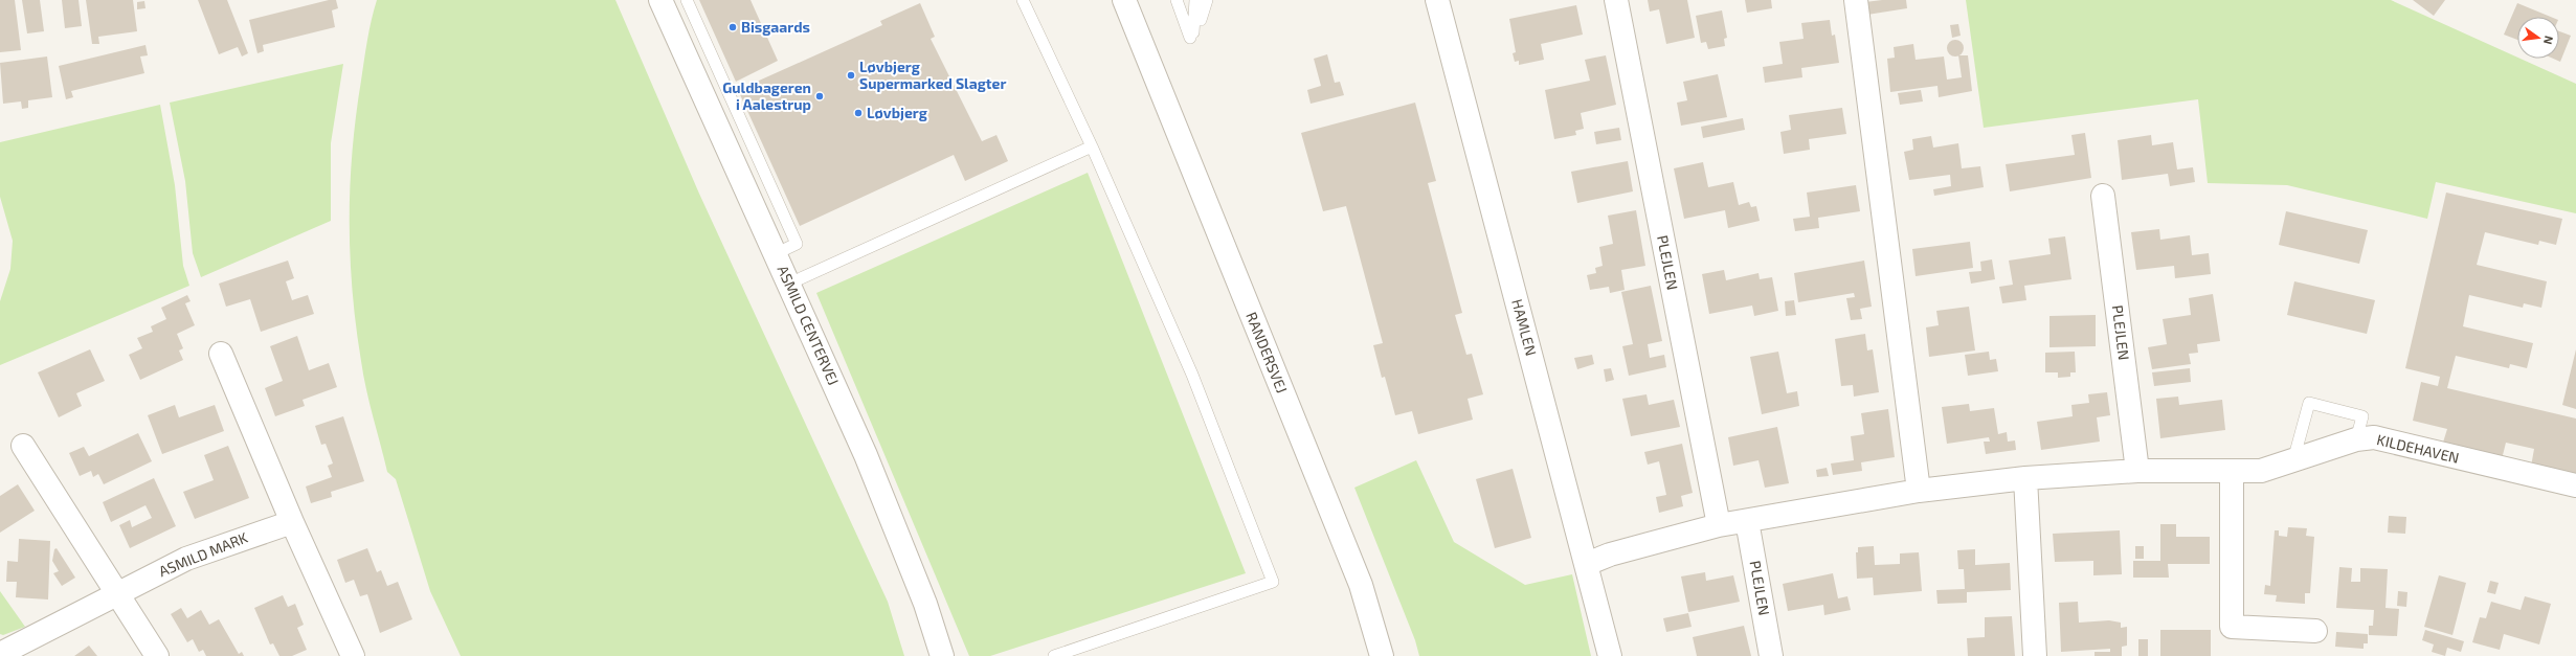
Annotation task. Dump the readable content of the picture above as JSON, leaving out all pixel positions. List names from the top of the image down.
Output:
{
  "streets": {
    "street": [
      "PLEJLEN",
      "ASMILD CENTERVEJ",
      "HAMLEN",
      "RANDERSVEJ",
      "KILDEHAVEN",
      "ASMILD MARK"
    ]
  },
  "places": [
    "Bisgaards",
    "Løvbjerg Supermarked Slagter",
    "Guldbageren i Aalestrup",
    "Løvbjerg"
  ],
  "north": "right"
}
